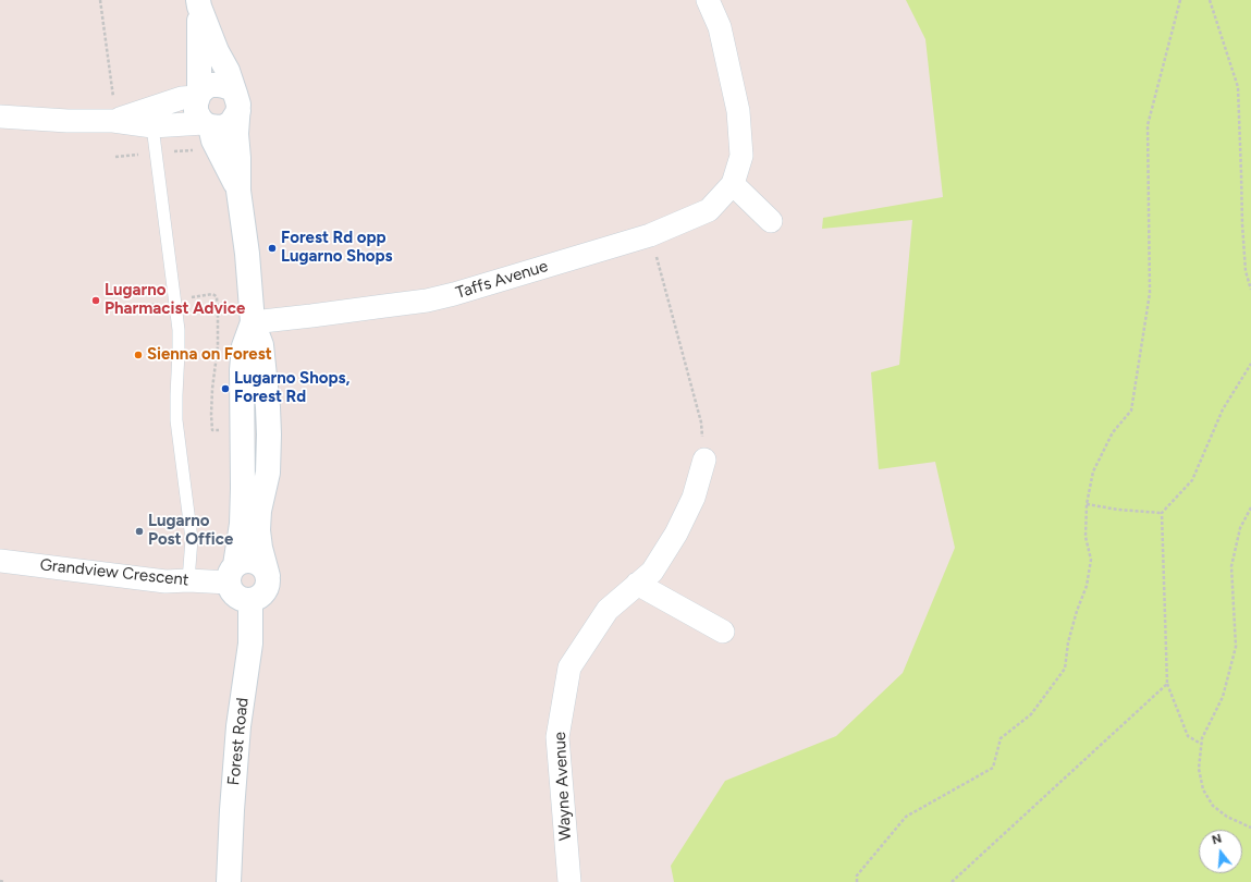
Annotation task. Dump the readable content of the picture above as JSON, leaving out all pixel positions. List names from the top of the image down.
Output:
{
  "streets": {
    "street": [
      "Taffs Avenue",
      "Grandview Crescent",
      "Forest Road",
      "Wayne Avenue"
    ]
  },
  "crossings": [
    ["Grandview Crescent", "Forest Road"]
  ],
  "places": [
    "Forest Rd opp Lugarno Shops",
    "Lugarno Pharmacist Advice",
    "Sienna on Forest",
    "Lugarno Shops, Forest Rd",
    "Lugarno Post Office"
  ],
  "north": "top"
}
